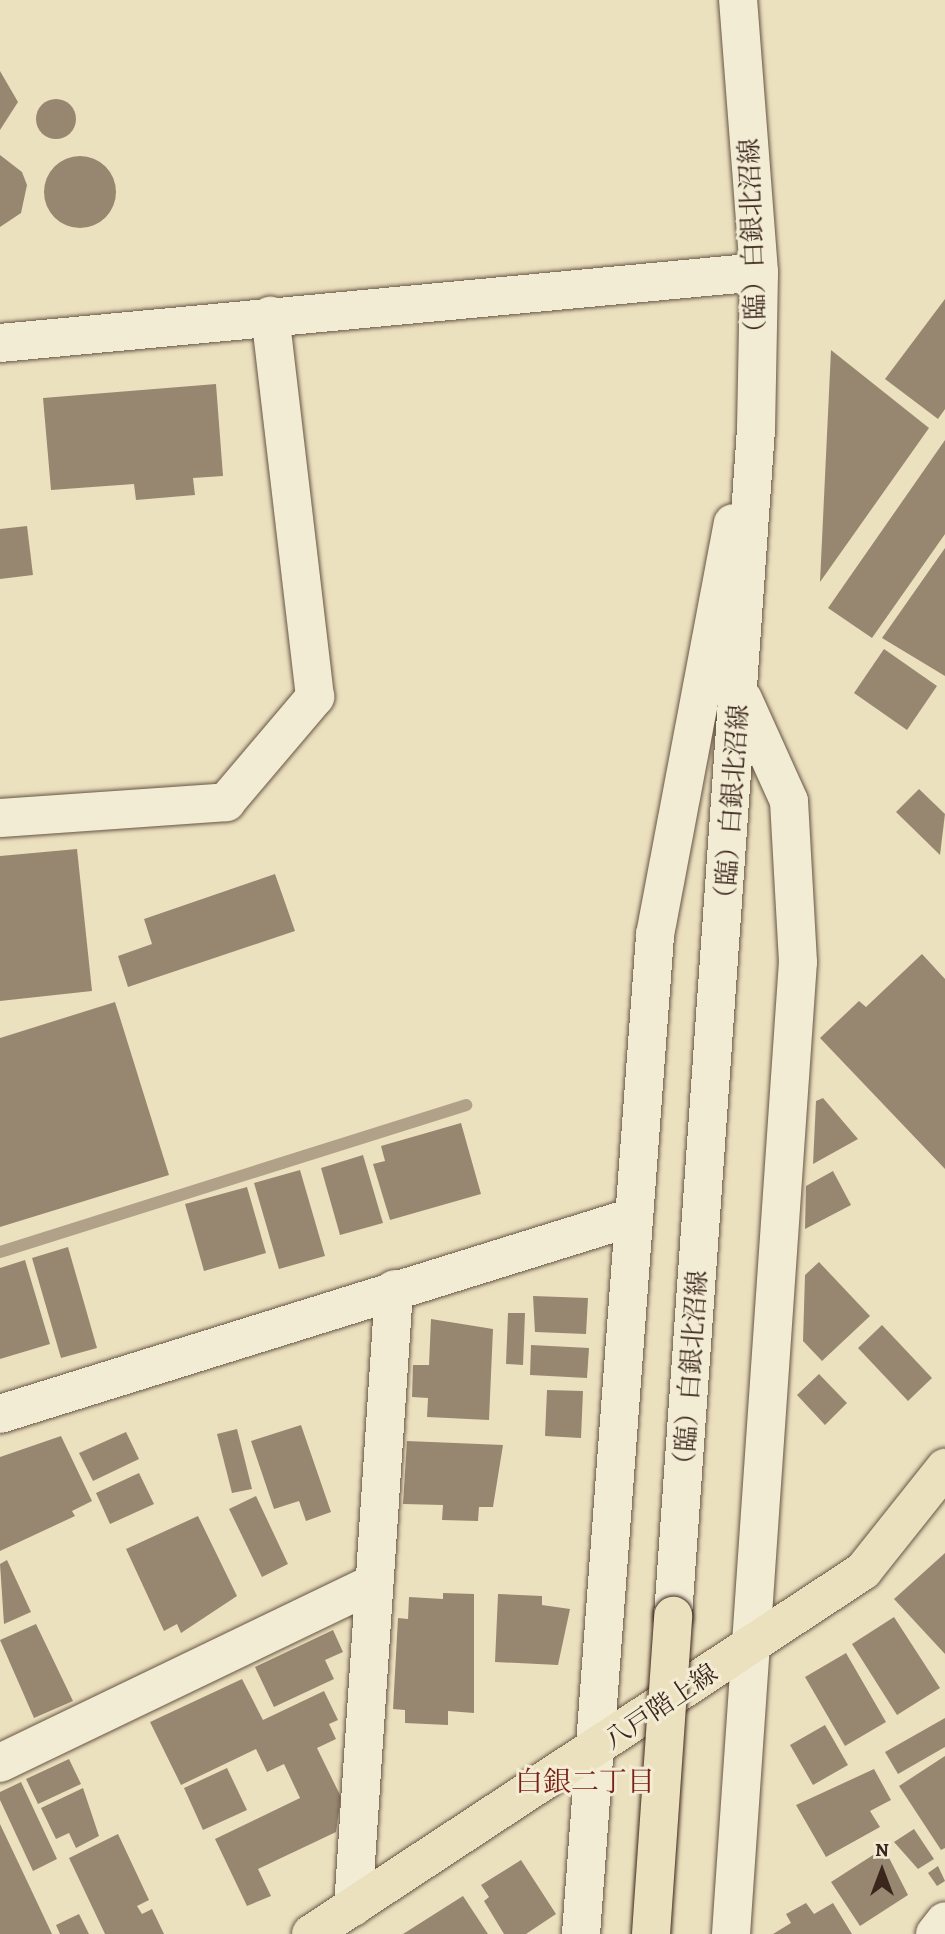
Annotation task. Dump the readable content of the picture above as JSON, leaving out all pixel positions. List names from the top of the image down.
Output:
{
  "streets": {
    "main road": ["八戸階上線"],
    "street": ["（臨）白銀北沼線"]
  },
  "districts": ["白銀二丁目"],
  "north": "top"
}
